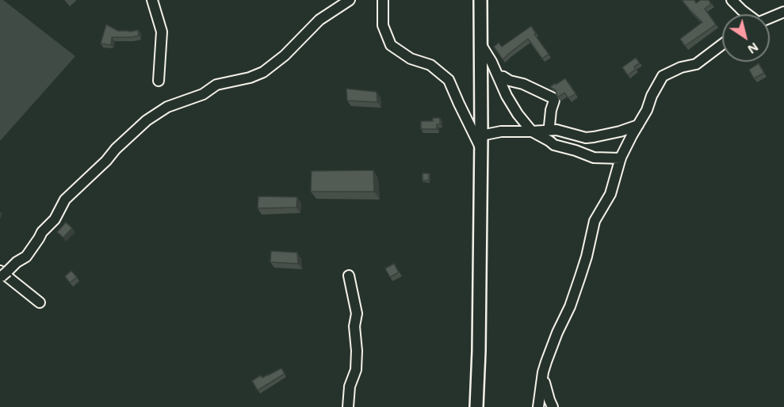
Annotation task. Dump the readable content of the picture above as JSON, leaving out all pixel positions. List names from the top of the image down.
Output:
{
  "north": "bottom right"
}
